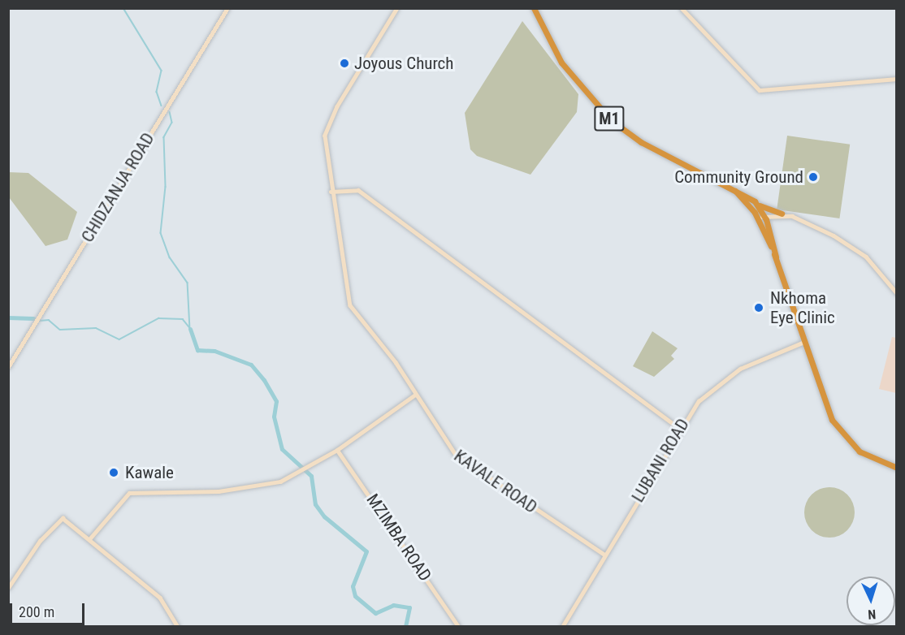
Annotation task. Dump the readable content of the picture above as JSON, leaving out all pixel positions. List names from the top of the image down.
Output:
{
  "streets": {
    "highway": ["M1"],
    "street": [
      "CHIDZANJA ROAD",
      "LUBANI ROAD",
      "KAVALE ROAD",
      "MZIMBA ROAD"
    ]
  },
  "crossings": [
    ["M1", "LUBANI ROAD"],
    ["LUBANI ROAD", "KAVALE ROAD"]
  ],
  "places": [
    "Joyous Church",
    "Community Ground",
    "Nkhoma Eye Clinic",
    "Kawale"
  ],
  "scale_bar": "200 m",
  "north": "bottom"
}
